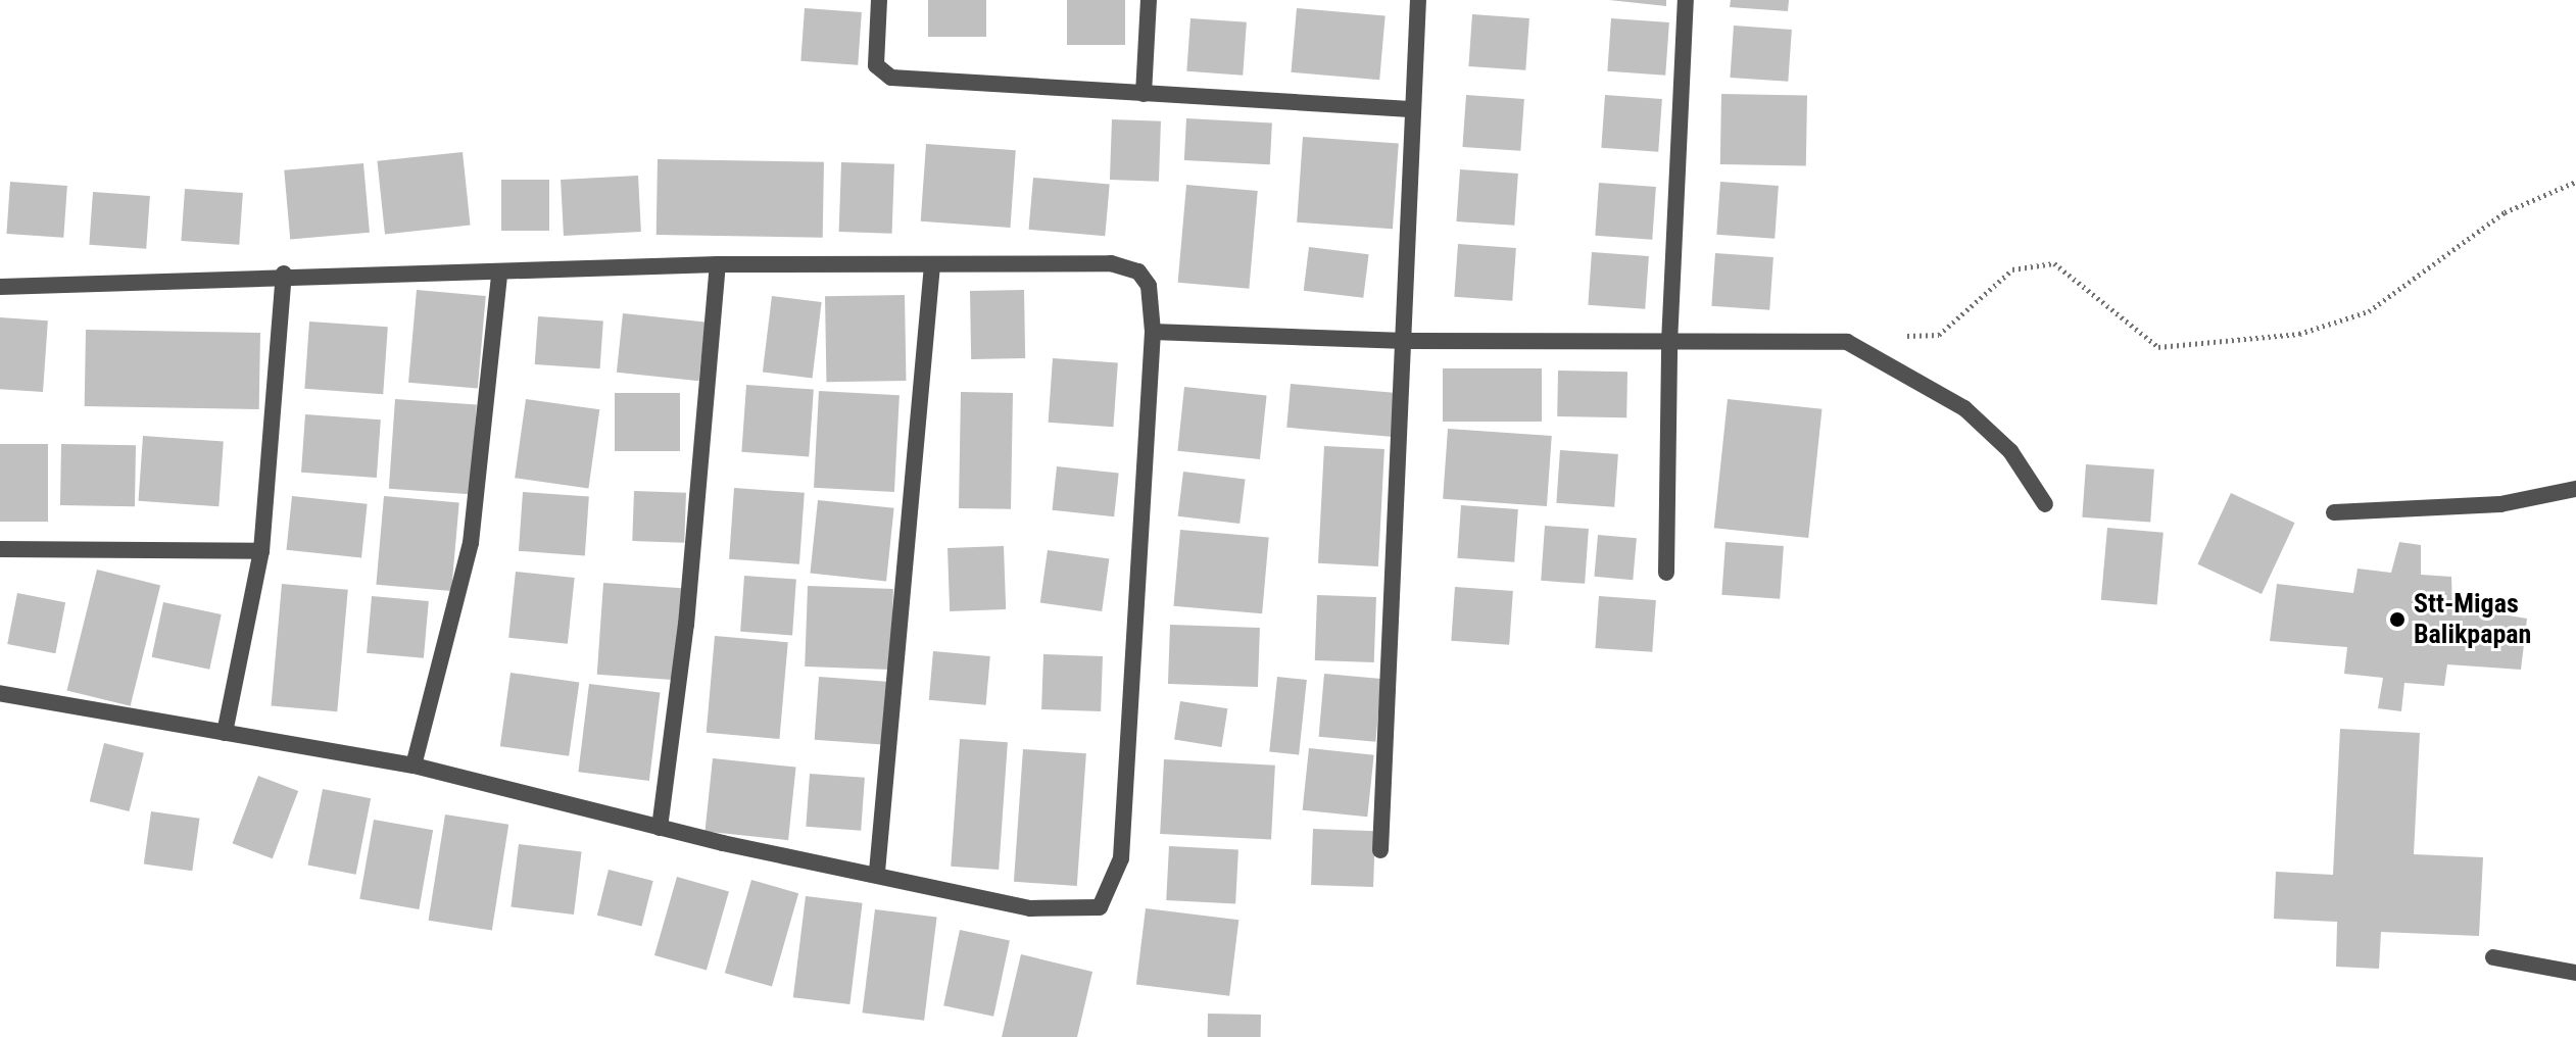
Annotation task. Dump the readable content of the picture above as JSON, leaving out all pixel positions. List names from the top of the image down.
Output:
{
  "places": ["Stt-Migas Balikpapan"]
}
